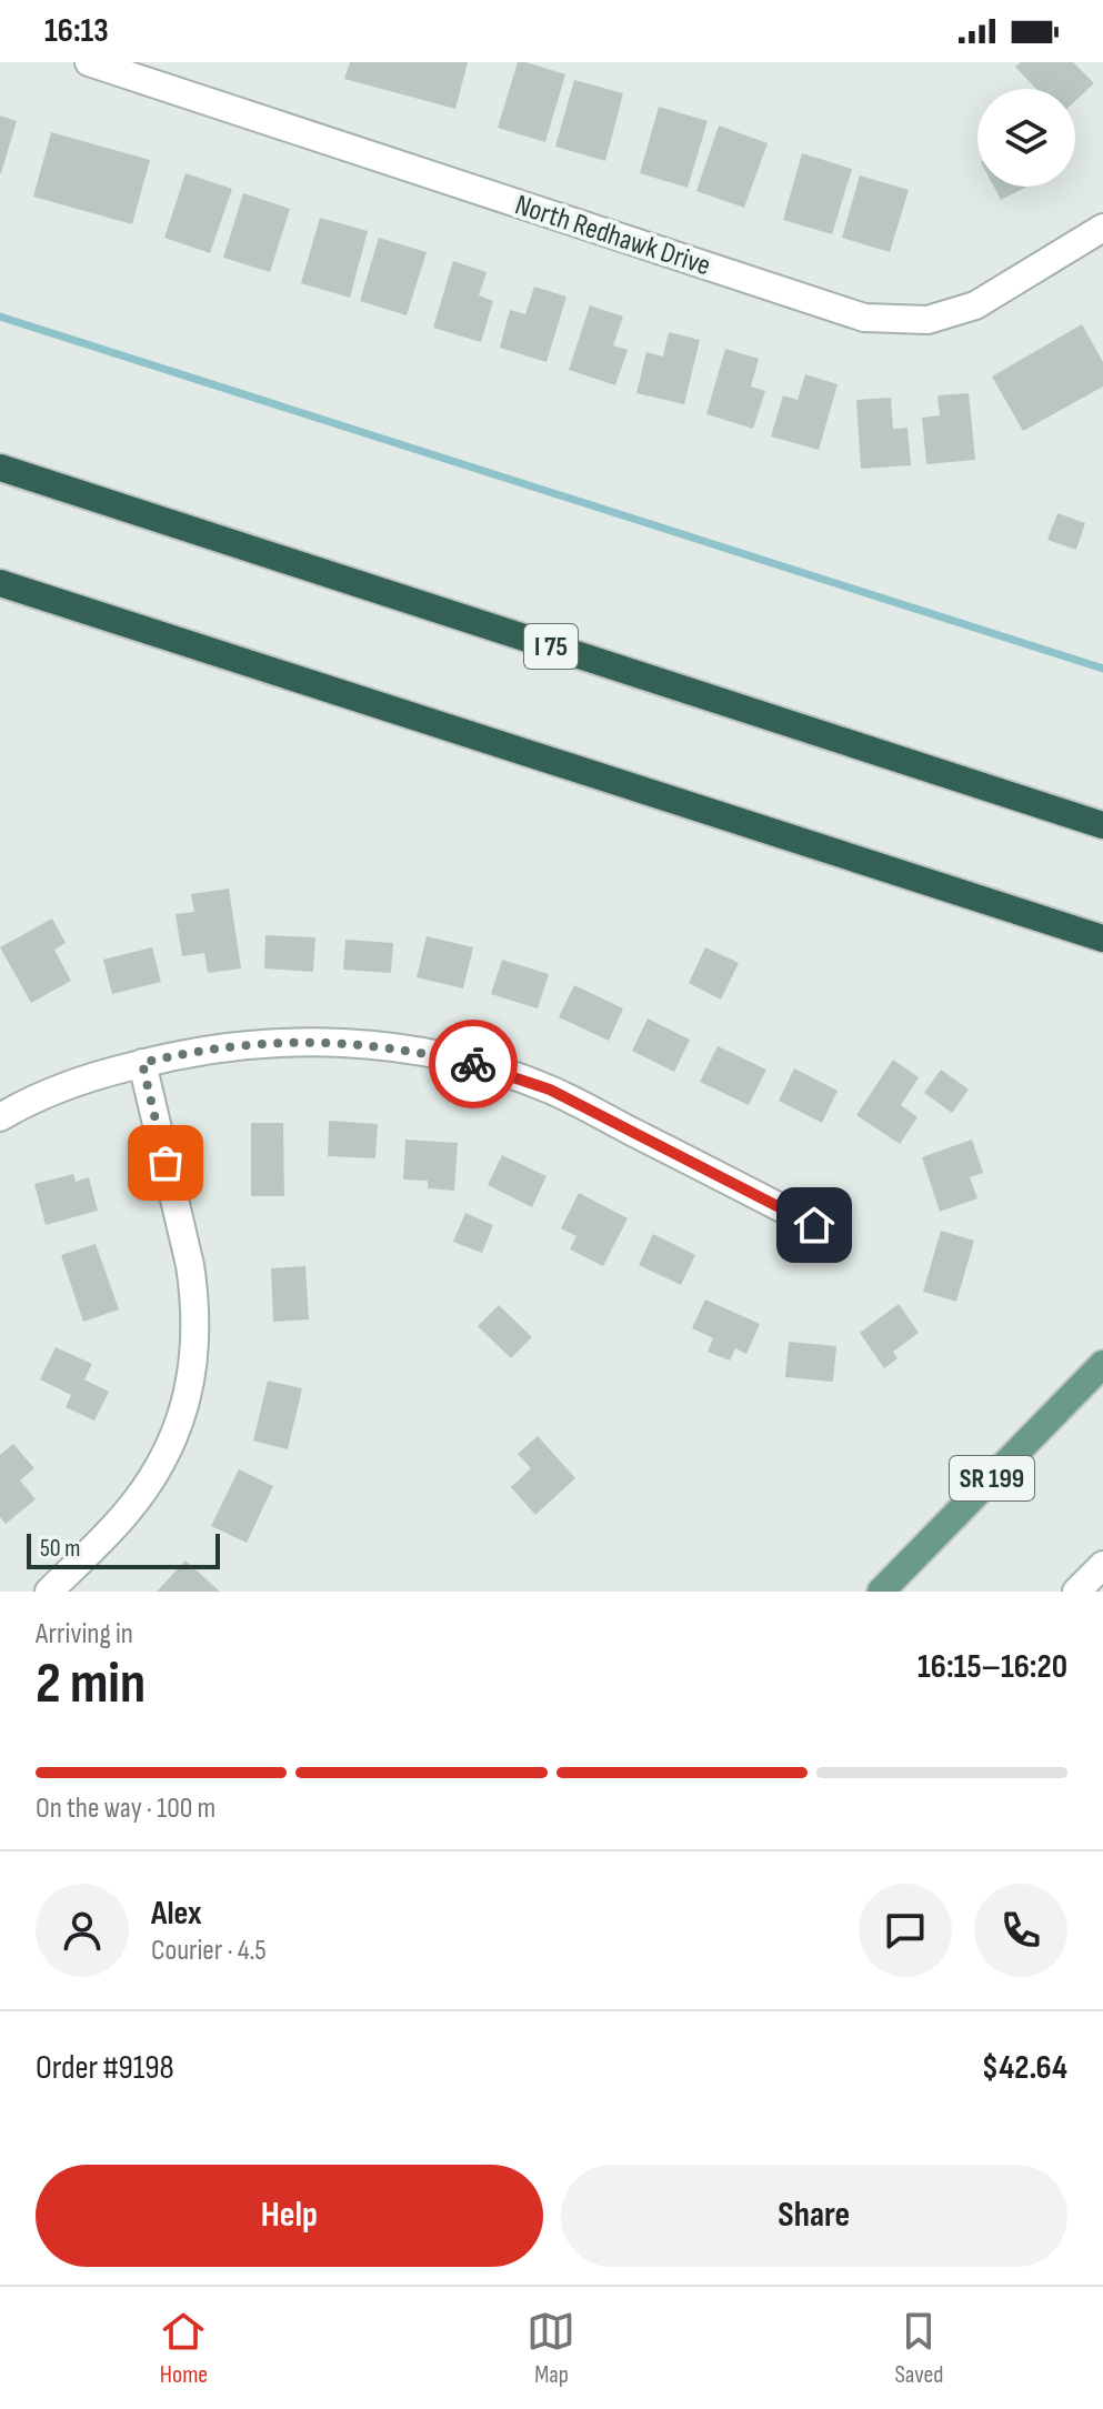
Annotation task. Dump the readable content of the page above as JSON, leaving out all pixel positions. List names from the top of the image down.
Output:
{
  "streets": {
    "highway": ["I 75"],
    "main road": ["SR 199"],
    "street": ["North Redhawk Drive"]
  },
  "scale_bar": "50 m",
  "page": {
    "status": "16:13",
    "scale": "50 m",
    "heading": ["2 min", "Arriving in", "16:15–16:20"],
    "panel": [
      "Alex",
      "Courier · 4.5",
      "Order #9198",
      "$42.64"
    ],
    "bar": "On the way · 100 m",
    "buttons": ["Help", "Share"],
    "tabs": ["Home", "Map", "Saved"]
  }
}
